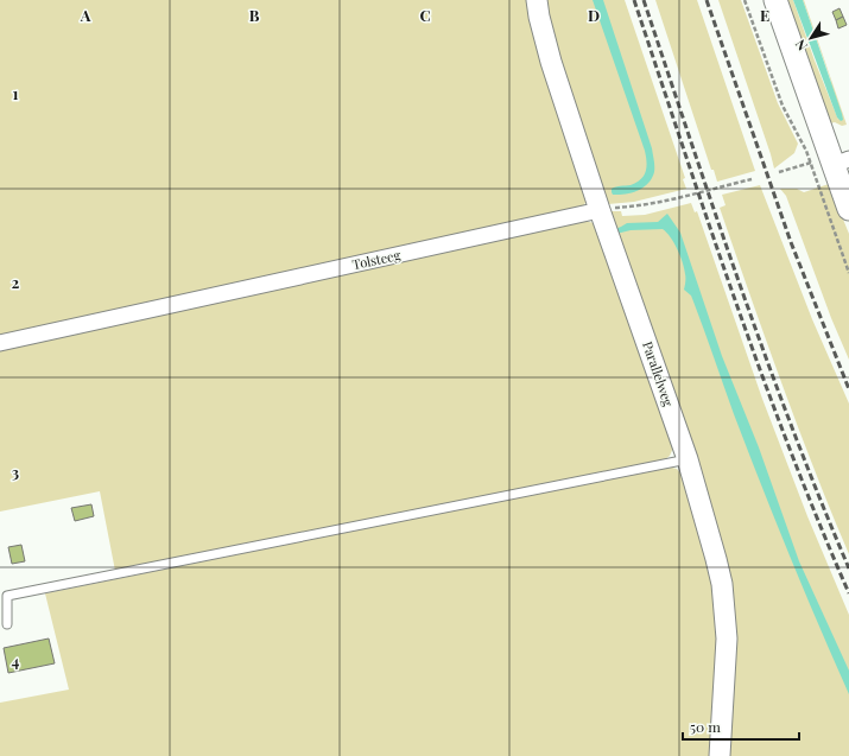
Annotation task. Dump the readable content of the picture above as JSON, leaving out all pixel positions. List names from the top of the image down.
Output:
{
  "streets": {
    "street": ["Tolsteeg", "Parallelweg"]
  },
  "crossings": [
    ["Tolsteeg", "Parallelweg"]
  ],
  "scale_bar": "50 m",
  "north": "bottom left",
  "grid": {
    "columns": [
      "A",
      "B",
      "C",
      "D",
      "E"
    ],
    "rows": [
      "1",
      "2",
      "3",
      "4"
    ]
  }
}
